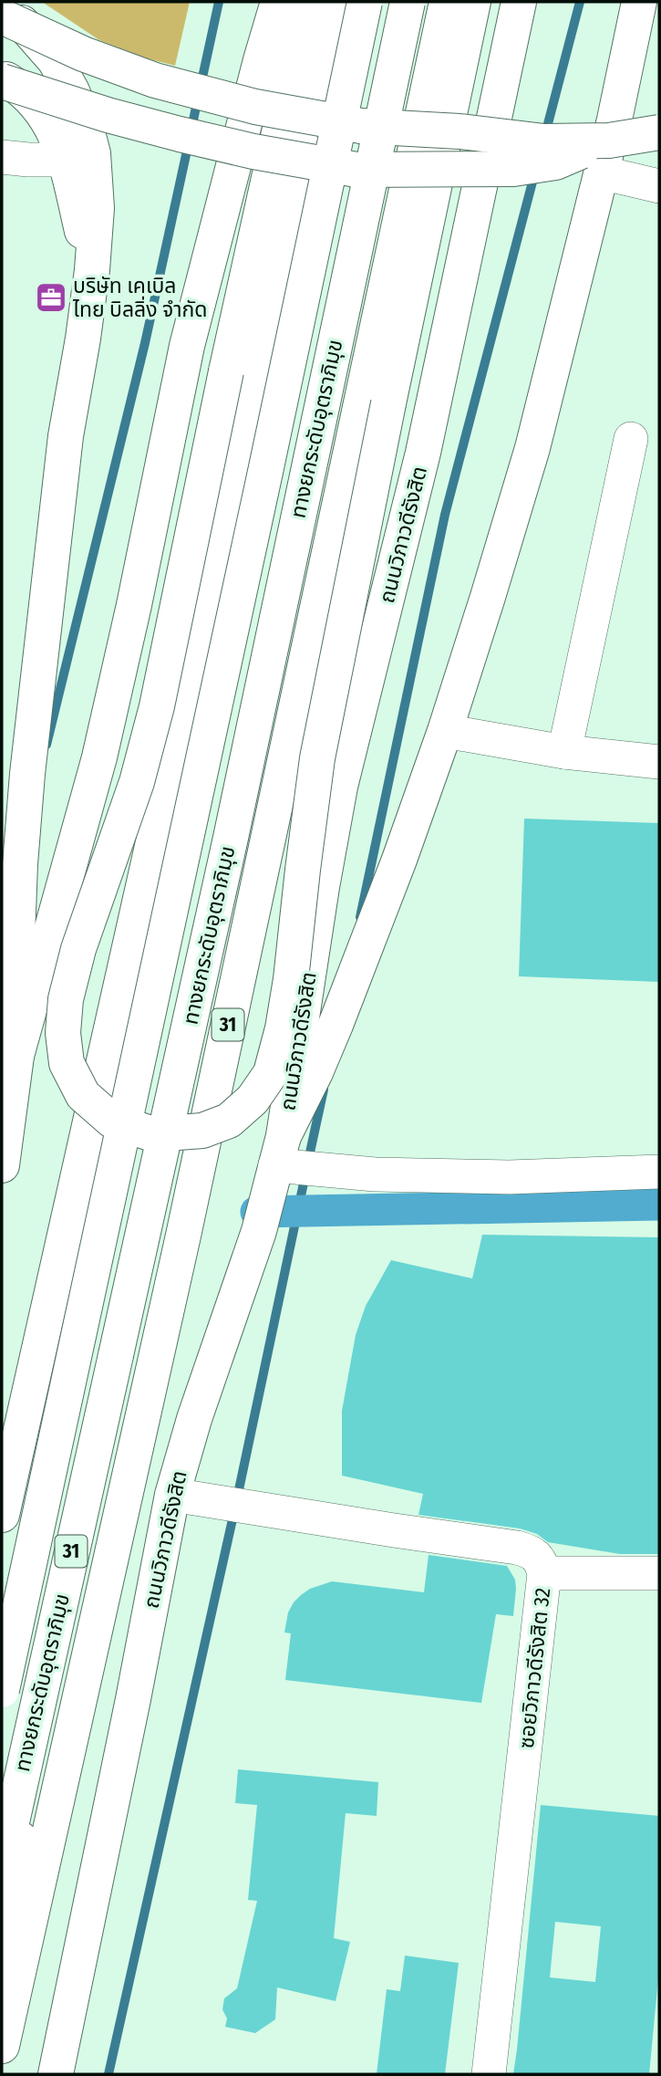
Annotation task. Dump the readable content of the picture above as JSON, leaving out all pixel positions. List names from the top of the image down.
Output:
{
  "streets": {
    "main road": ["ทางยกระดับอุตราภิมุข", "ถนนวิภาวดีรังสิต", "31"],
    "street": ["ซอยวิภาวดีรังสิต 32"]
  },
  "crossings": [
    ["ถนนวิภาวดีรังสิต", "ซอยวิภาวดีรังสิต 32"]
  ],
  "places": {
    "office": ["บริษัท เคเบิล ไทย บิลลิ่ง จำกัด"]
  }
}
